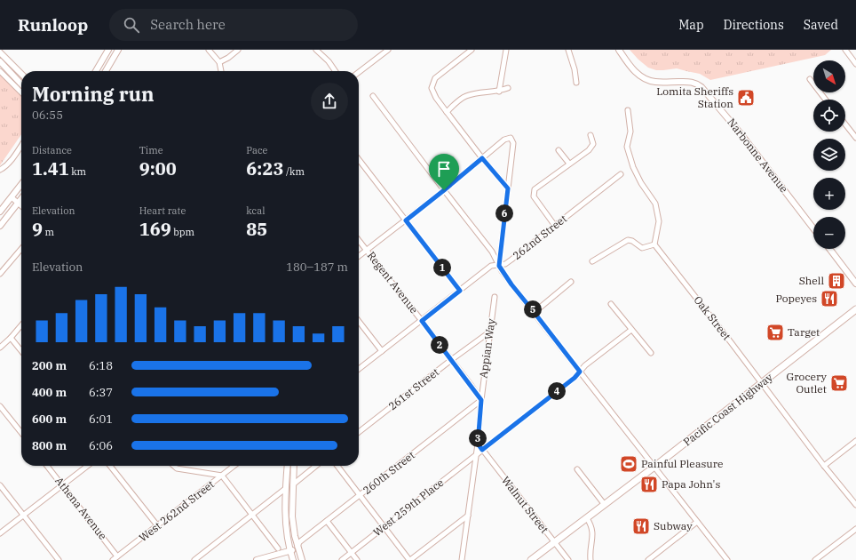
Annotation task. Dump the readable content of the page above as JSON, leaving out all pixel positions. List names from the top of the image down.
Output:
{
  "streets": {
    "highway": ["Pacific Coast Highway"],
    "main road": ["Narbonne Avenue"],
    "street": [
      "262nd Street",
      "Regent Avenue",
      "Oak Street",
      "Appian Way",
      "261st Street",
      "260th Street",
      "Walnut Street",
      "West 259th Place",
      "Athena Avenue",
      "West 262nd Street"
    ]
  },
  "crossings": [
    ["262nd Street", "Regent Avenue"],
    ["Regent Avenue", "Appian Way"],
    ["Regent Avenue", "261st Street"],
    ["Regent Avenue", "260th Street"],
    ["Oak Street", "Pacific Coast Highway"],
    ["Appian Way", "261st Street"],
    ["Appian Way", "260th Street"],
    ["Appian Way", "West 259th Place"],
    ["Pacific Coast Highway", "Walnut Street"],
    ["Walnut Street", "West 259th Place"],
    ["Athena Avenue", "West 262nd Street"]
  ],
  "places": {
    "public building": ["Lomita Sheriffs Station"],
    "building": ["Shell"],
    "restaurant": ["Popeyes", "Papa John's", "Subway"],
    "supermarket": ["Target", "Grocery Outlet"],
    "sports": ["Painful Pleasure"]
  },
  "north": "bottom right",
  "page": {
    "header": "Runloop",
    "search": "Search here",
    "nav": ["Map", "Directions", "Saved"],
    "map_buttons": ["+", "−"],
    "heading": ["Morning run", "06:55"],
    "stats": [
      ["Distance", "1.41 km"],
      ["Time", "9:00"],
      ["Pace", "6:23 /km"],
      ["Elevation", "9 m"],
      ["Heart rate", "169 bpm"],
      ["kcal", "85"]
    ],
    "pins": [
      "6",
      "1",
      "5",
      "2",
      "4",
      "3"
    ],
    "chart": ["Elevation", "180–187 m"],
    "list": [
      {
        "name": "200 m",
        "note": "6:18"
      },
      {
        "name": "400 m",
        "note": "6:37"
      },
      {
        "name": "600 m",
        "note": "6:01"
      },
      {
        "name": "800 m",
        "note": "6:06"
      }
    ]
  }
}
